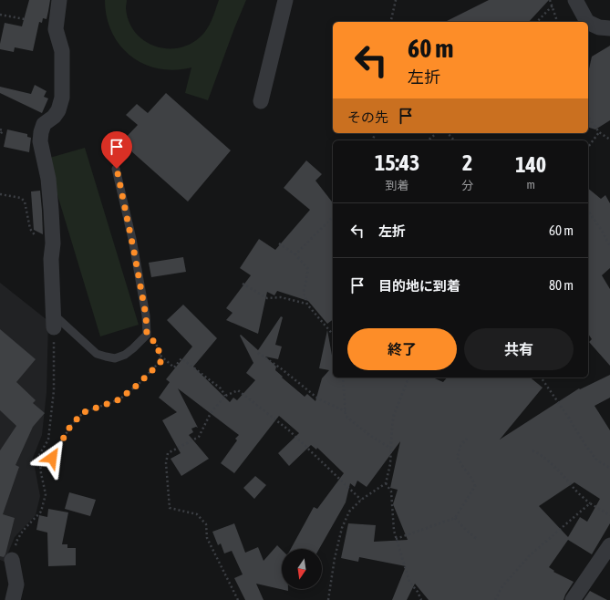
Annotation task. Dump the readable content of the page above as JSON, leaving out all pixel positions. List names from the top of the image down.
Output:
{
  "north": "bottom",
  "page": {
    "turn": ["60 m", "左折"],
    "then": "その先",
    "eta": [
      "15:43",
      "到着",
      "2",
      "分",
      "140",
      "m"
    ],
    "list": [
      {
        "name": "左折",
        "value": "60 m"
      },
      {
        "name": "目的地に到着",
        "value": "80 m"
      }
    ],
    "buttons": ["終了", "共有"]
  }
}
